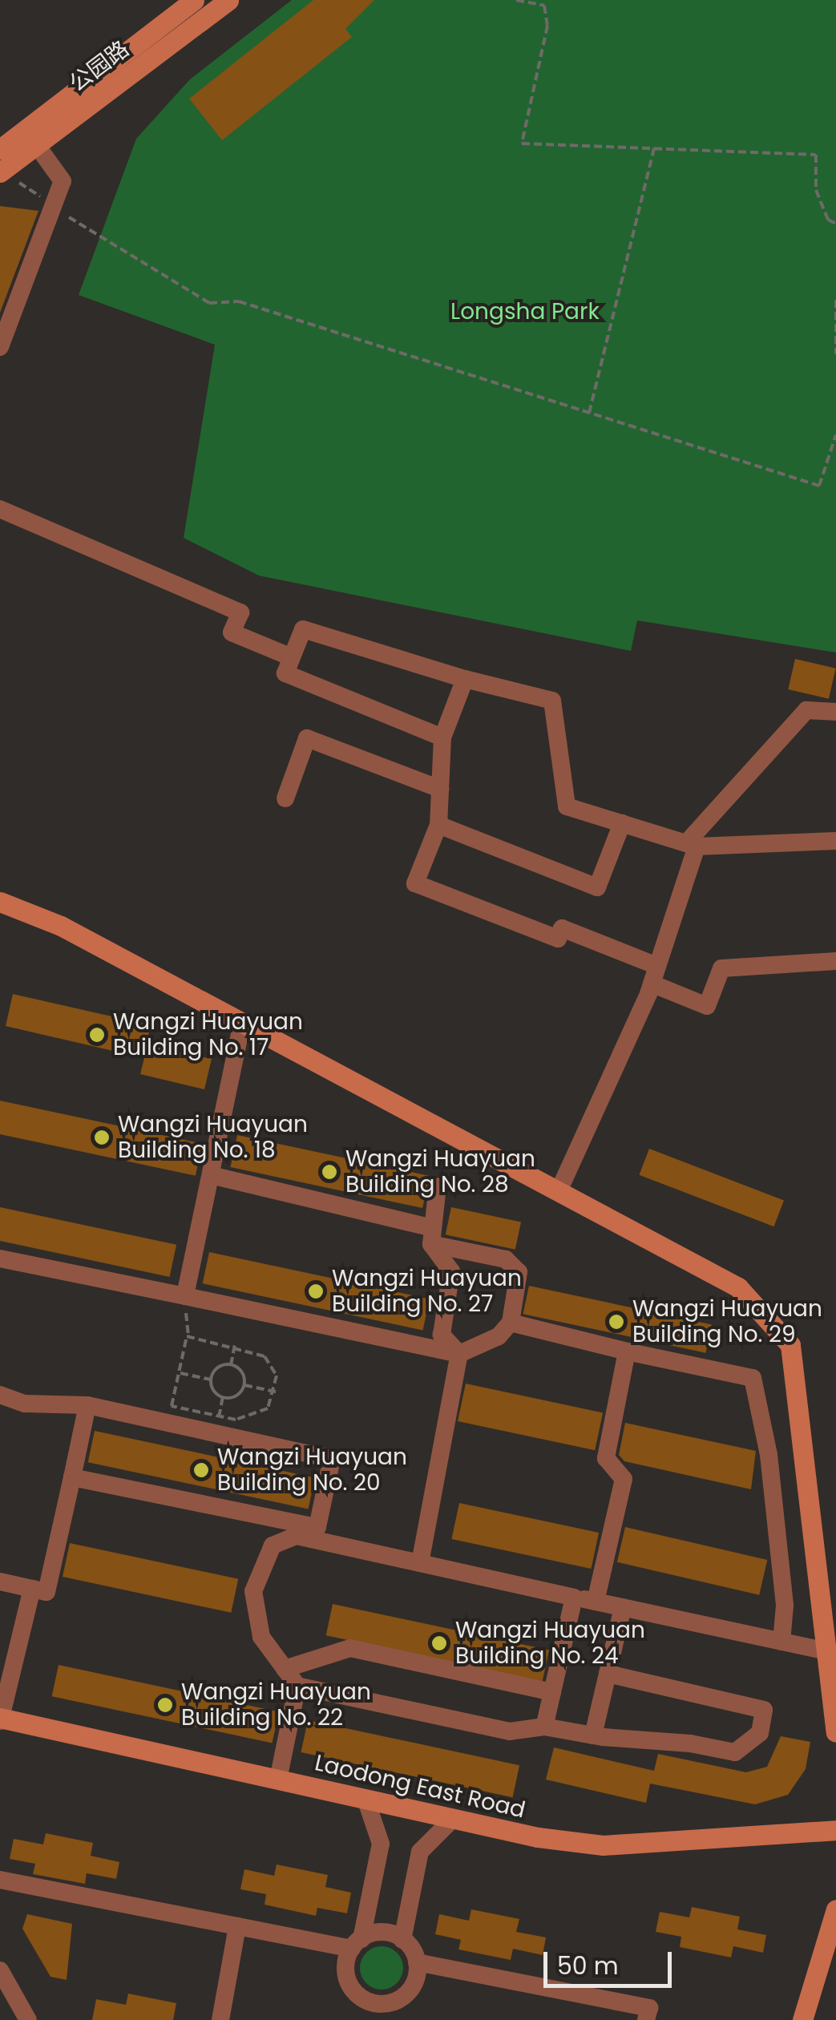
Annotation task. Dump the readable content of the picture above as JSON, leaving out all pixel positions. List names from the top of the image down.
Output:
{
  "streets": {
    "street": ["公园路", "Laodong East Road"]
  },
  "parks": ["Longsha Park"],
  "places": [
    "Wangzi Huayuan Building No. 17",
    "Wangzi Huayuan Building No. 18",
    "Wangzi Huayuan Building No. 28",
    "Wangzi Huayuan Building No. 27",
    "Wangzi Huayuan Building No. 29",
    "Wangzi Huayuan Building No. 20",
    "Wangzi Huayuan Building No. 24",
    "Wangzi Huayuan Building No. 22"
  ],
  "scale_bar": "50 m"
}
